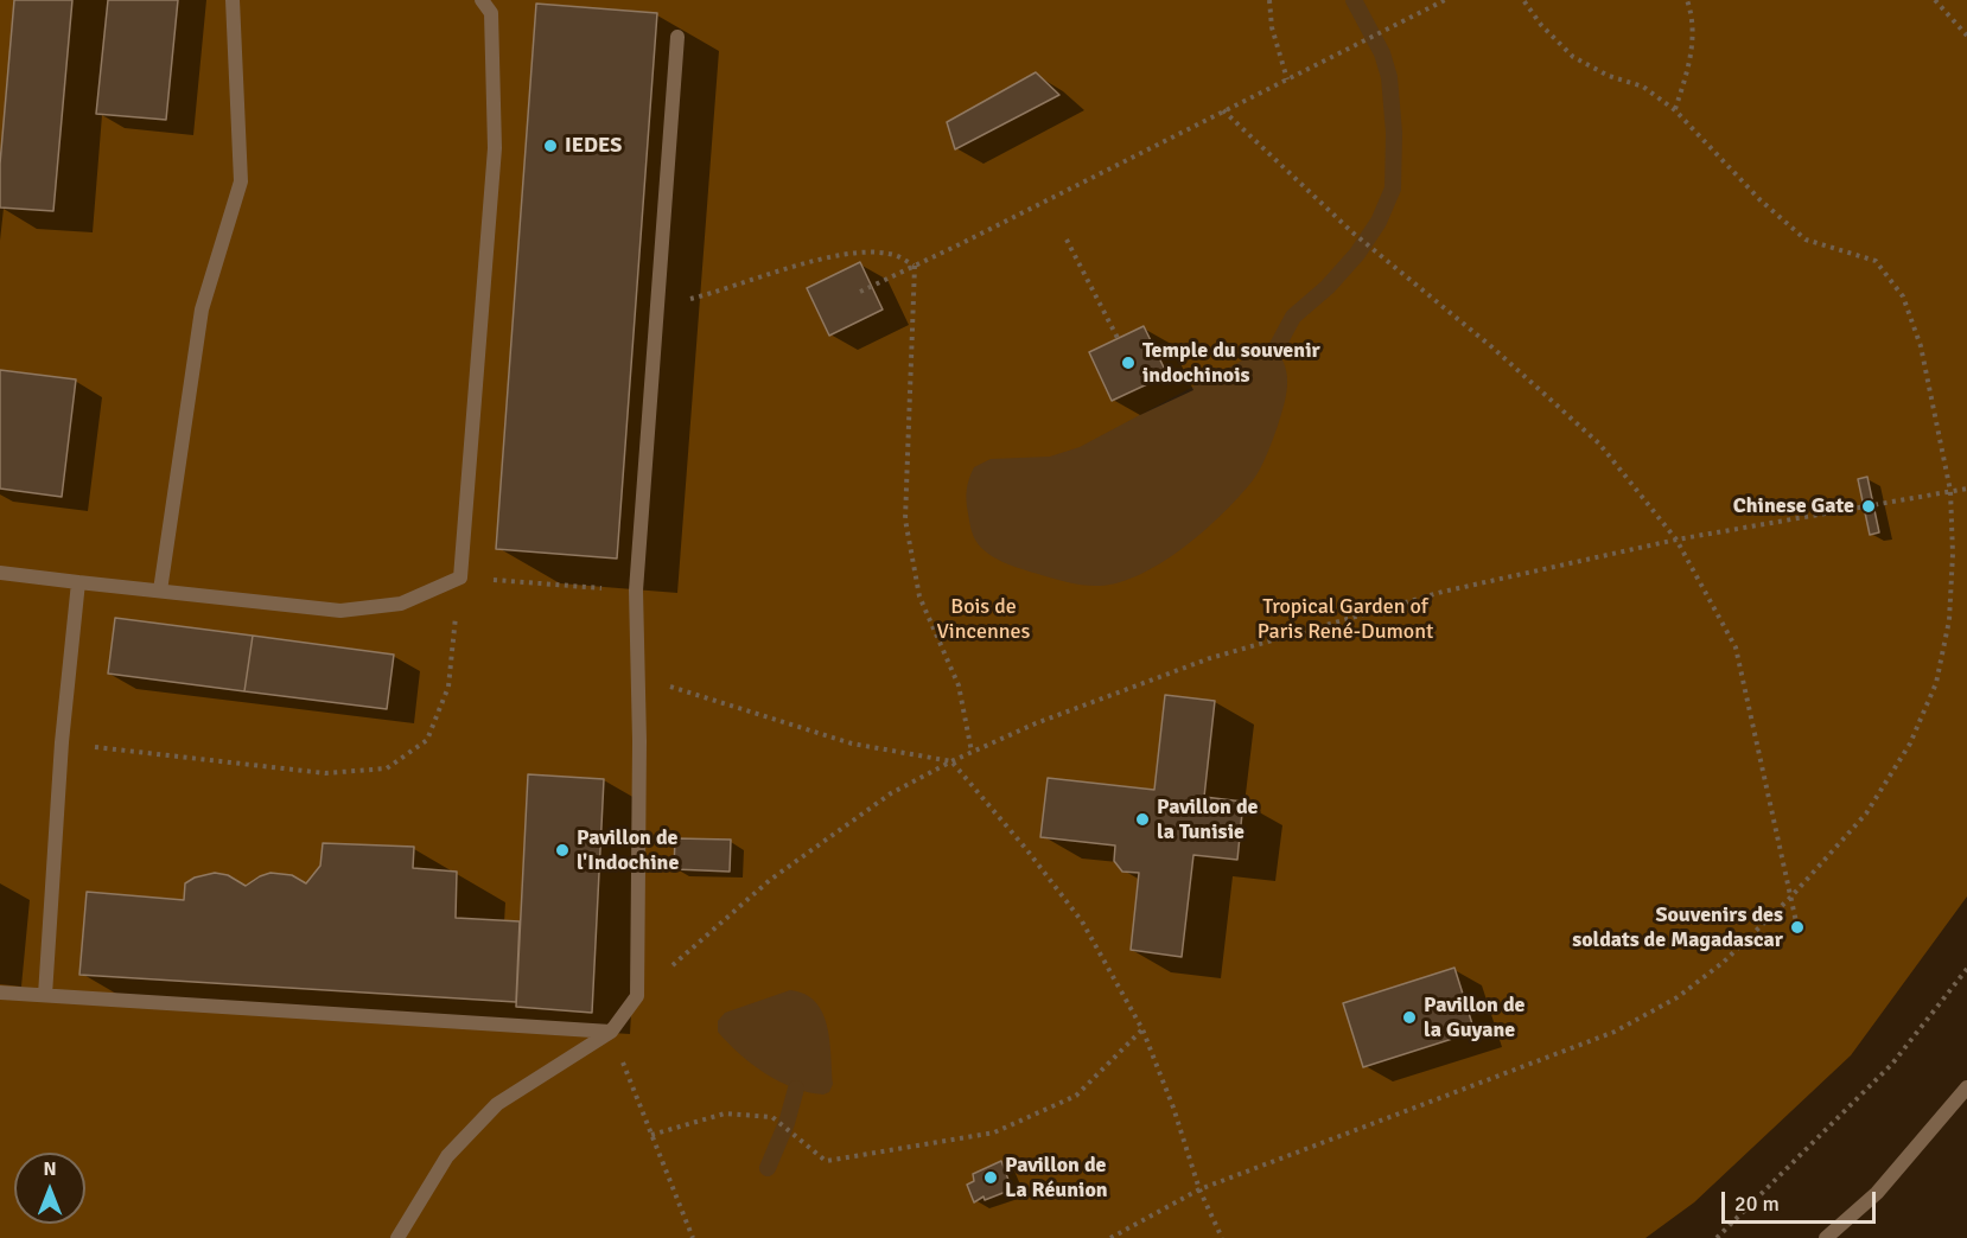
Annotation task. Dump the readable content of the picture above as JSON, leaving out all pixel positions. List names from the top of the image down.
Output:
{
  "parks": ["Bois de Vincennes", "Tropical Garden of Paris René-Dumont"],
  "places": [
    "IEDES",
    "Temple du souvenir indochinois",
    "Chinese Gate",
    "Pavillon de la Tunisie",
    "Pavillon de l'Indochine",
    "Souvenirs des soldats de Magadascar",
    "Pavillon de la Guyane",
    "Pavillon de La Réunion"
  ],
  "scale_bar": "20 m",
  "north": "top"
}
